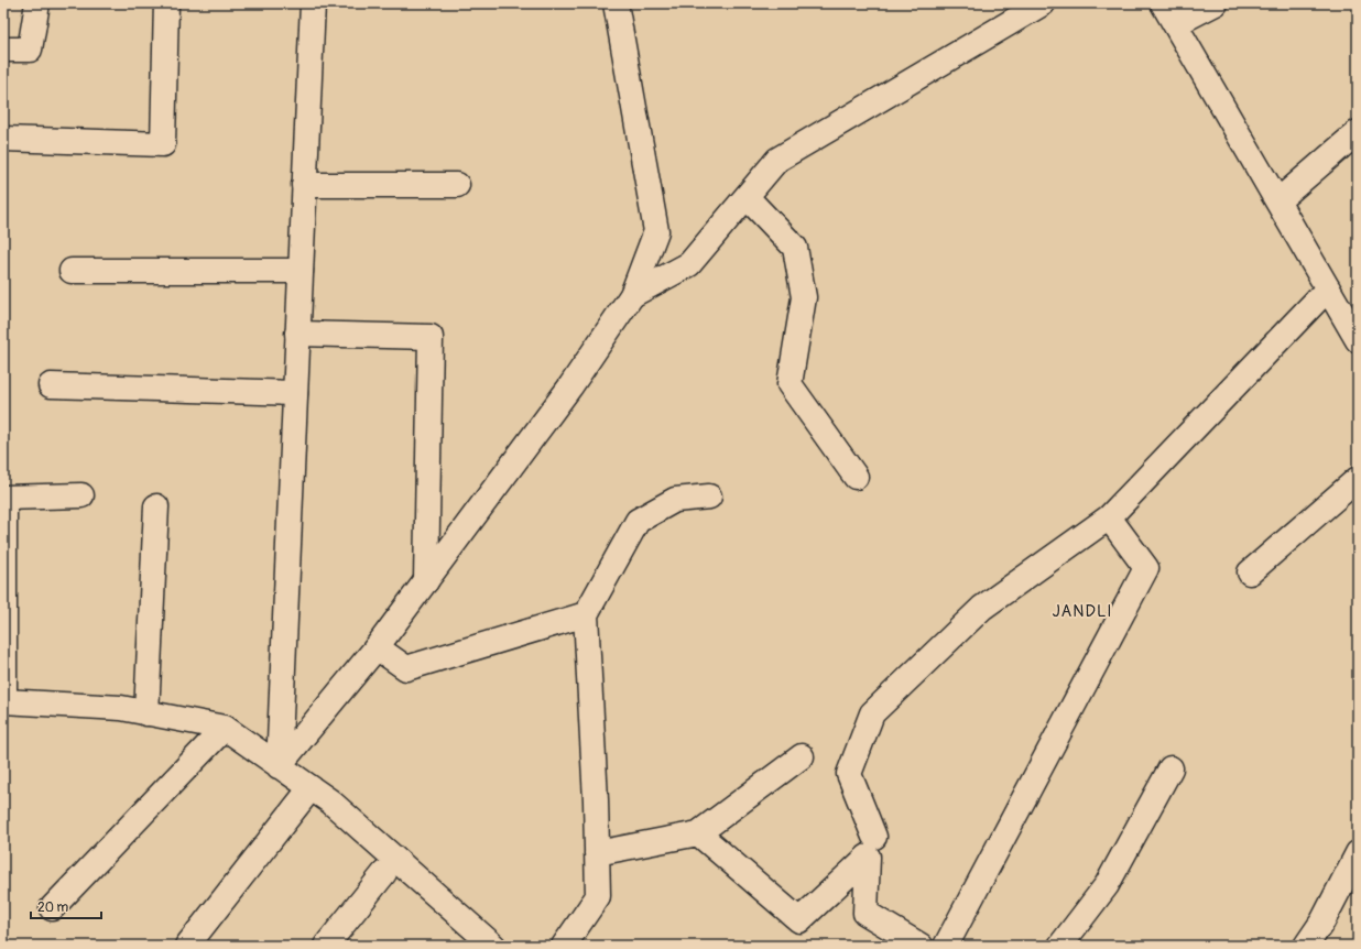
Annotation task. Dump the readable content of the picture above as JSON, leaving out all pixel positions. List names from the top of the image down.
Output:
{
  "districts": ["JANDLI"],
  "scale_bar": "20 m"
}
